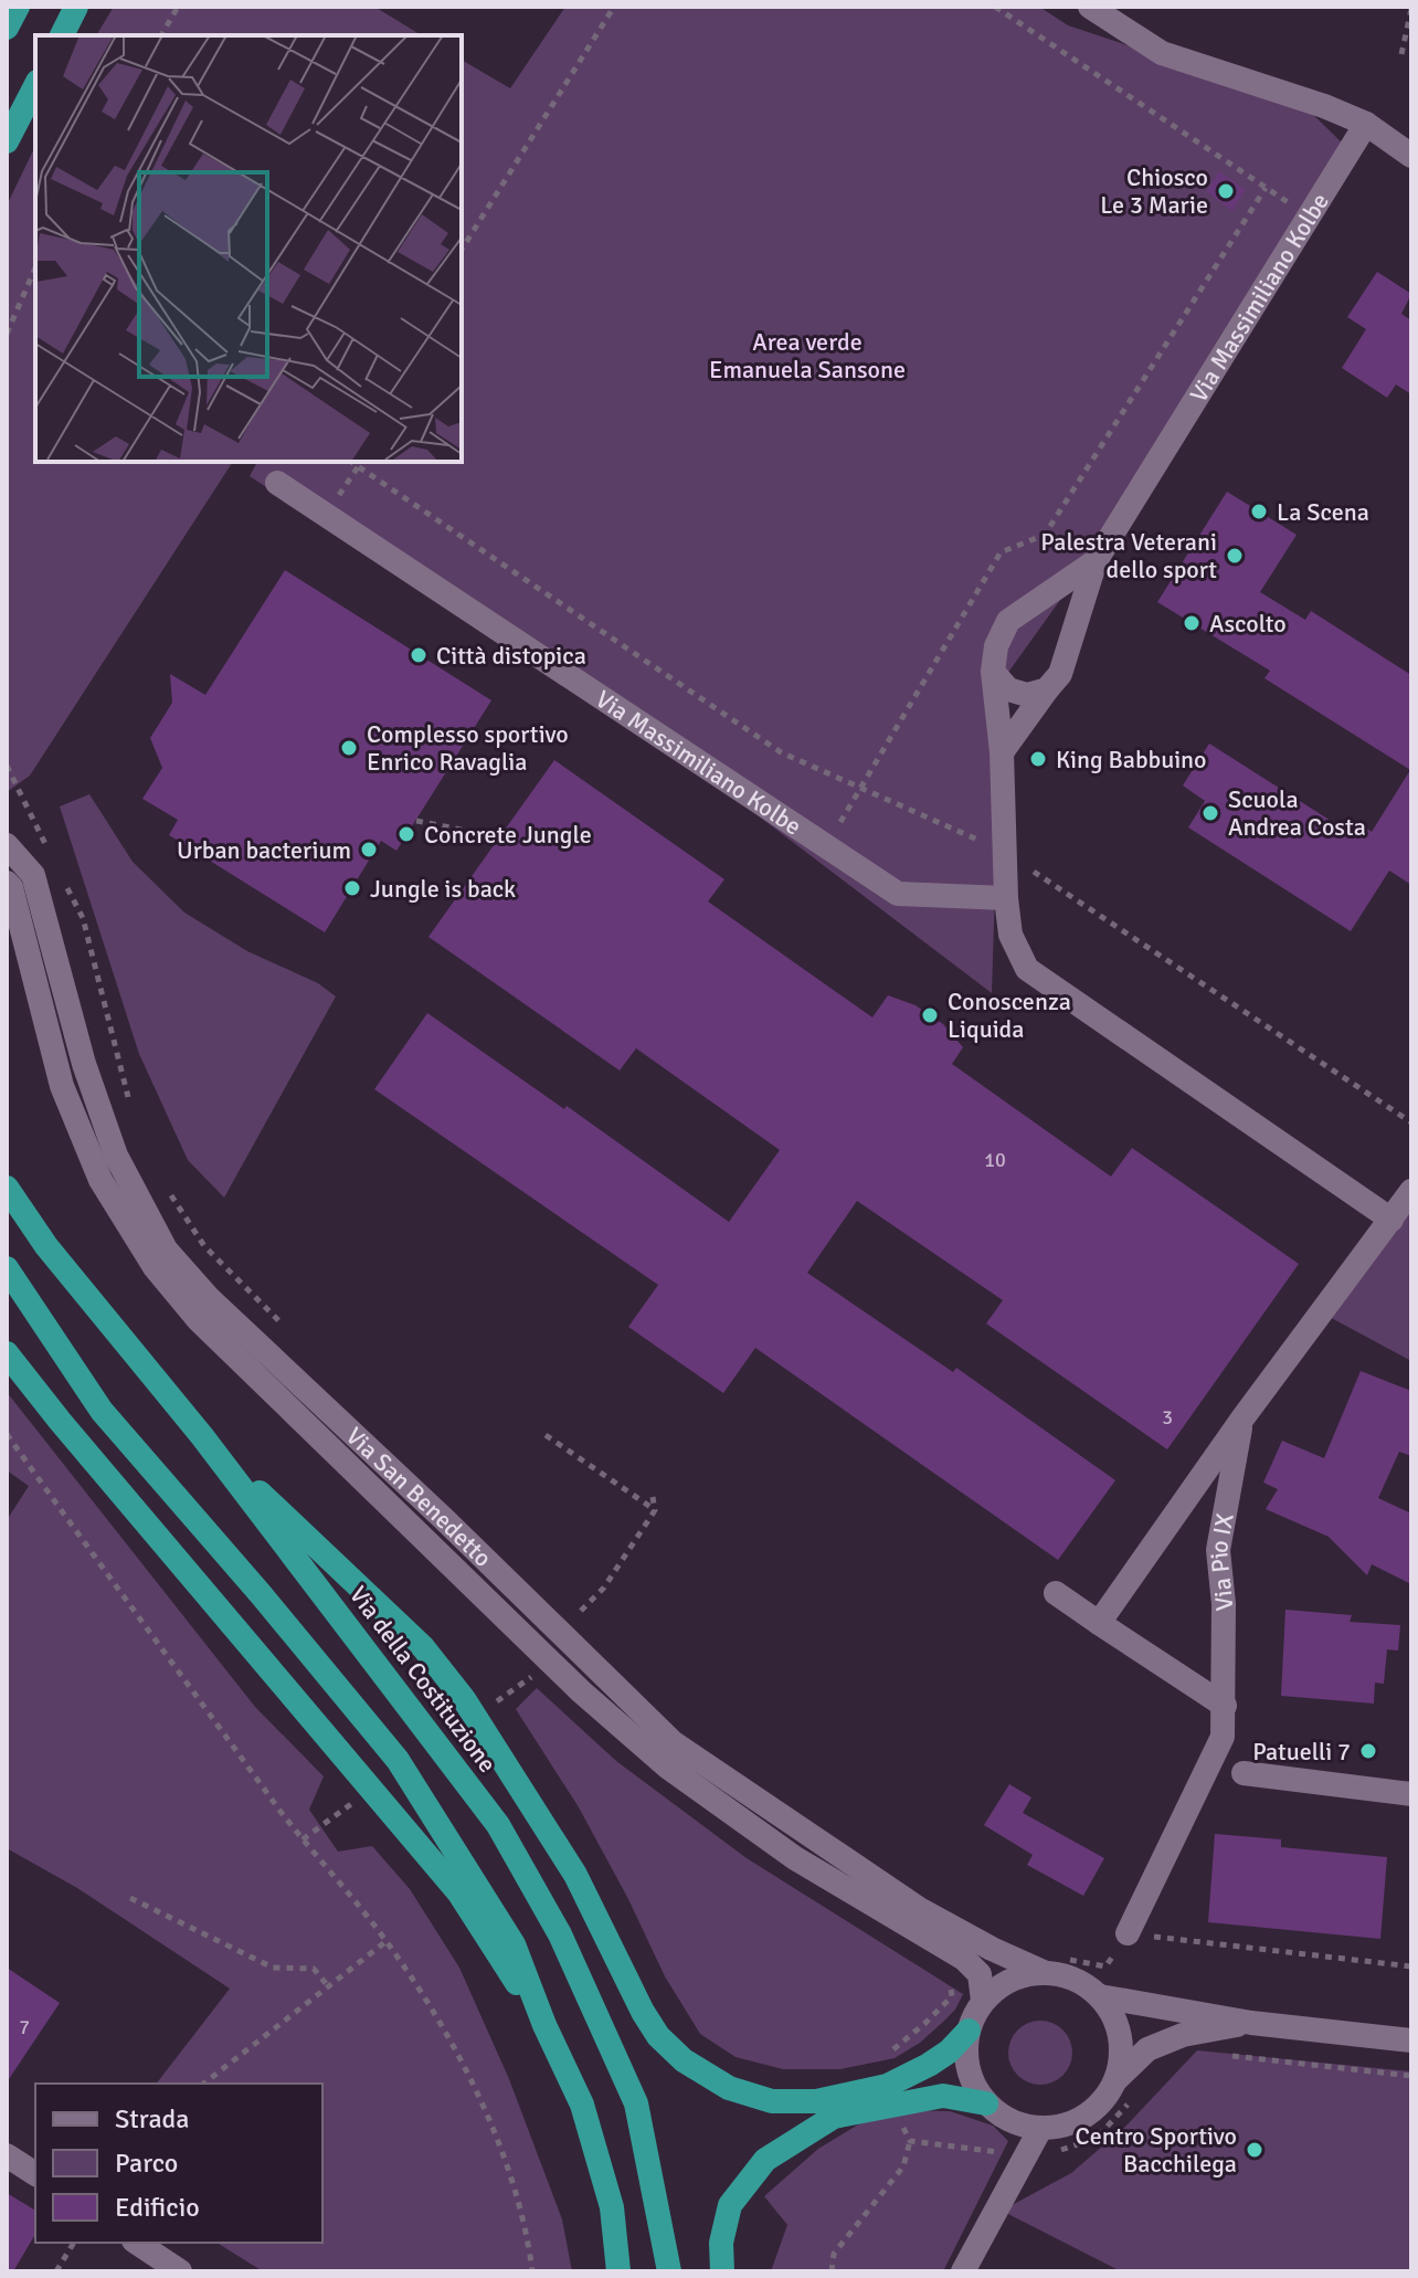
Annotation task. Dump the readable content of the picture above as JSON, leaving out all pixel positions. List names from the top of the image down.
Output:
{
  "streets": {
    "highway": ["Via della Costituzione"],
    "street": ["Via Massimiliano Kolbe", "Via San Benedetto", "Via Pio IX"]
  },
  "crossings": [
    ["Via Massimiliano Kolbe", "Via Pio IX"]
  ],
  "parks": ["Area verde Emanuela Sansone"],
  "places": [
    "Chiosco Le 3 Marie",
    "La Scena",
    "Palestra Veterani dello sport",
    "Ascolto",
    "Città distopica",
    "Complesso sportivo Enrico Ravaglia",
    "King Babbuino",
    "Scuola Andrea Costa",
    "Concrete Jungle",
    "Urban bacterium",
    "Jungle is back",
    "Conoscenza Liquida",
    "Patuelli 7",
    "Centro Sportivo Bacchilega"
  ],
  "house_numbers": ["10", "3", "7"],
  "legend": ["Strada", "Parco", "Edificio"]
}
